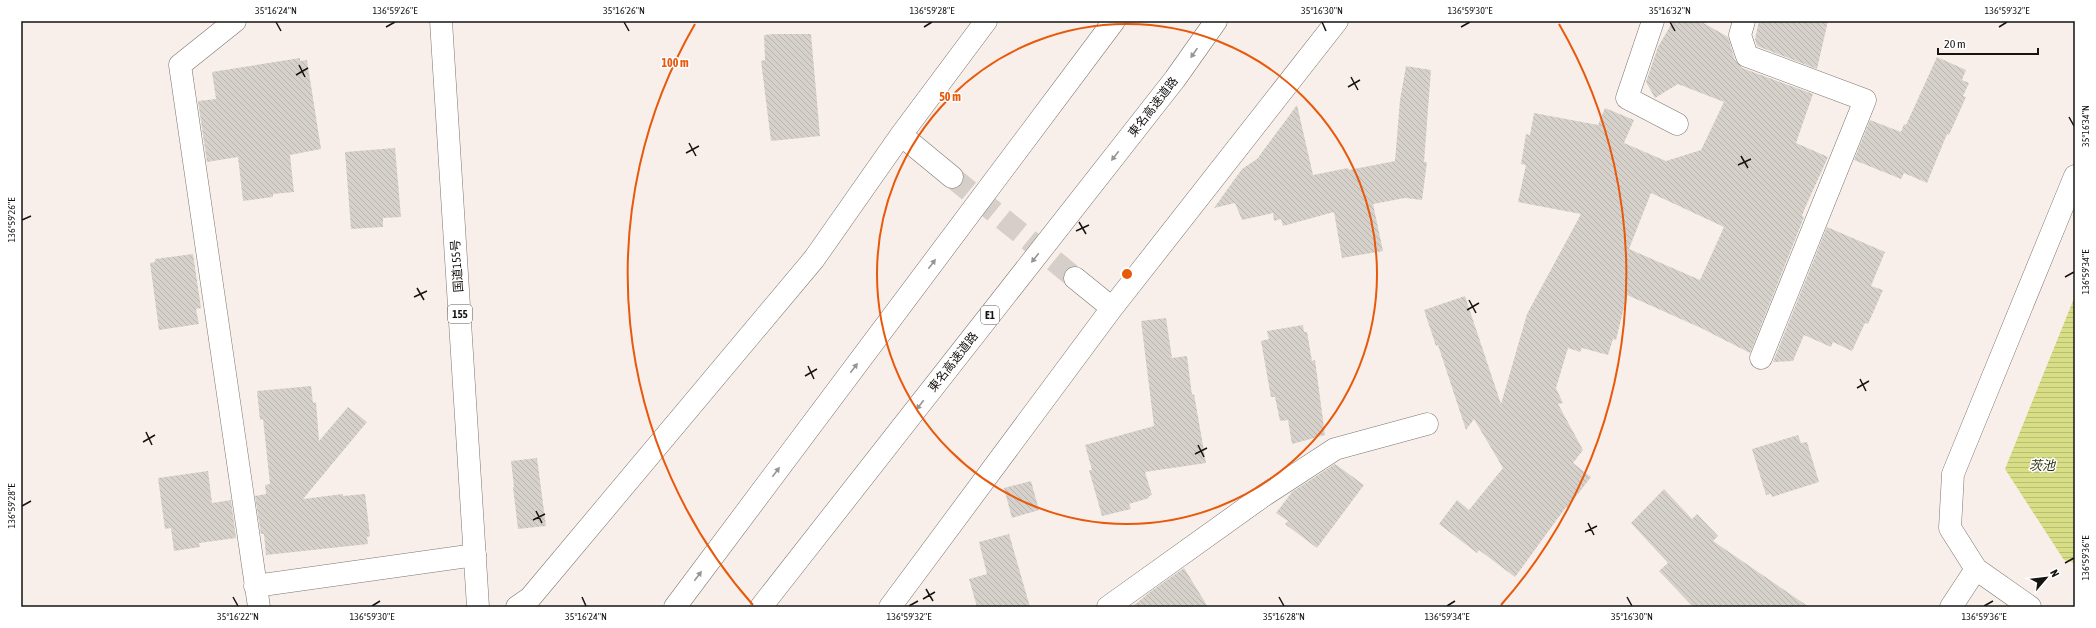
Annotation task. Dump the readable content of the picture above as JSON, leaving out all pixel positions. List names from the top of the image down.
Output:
{
  "streets": {
    "main road": [
      "東名高速道路",
      "国道155号",
      "155",
      "E1"
    ]
  },
  "water": ["茨池"],
  "scale_bar": "20 m",
  "north": "top right",
  "coordinates": [
    "35°16'24\"N",
    "136°59'26\"E",
    "35°16'26\"N",
    "136°59'28\"E",
    "35°16'30\"N",
    "136°59'30\"E",
    "35°16'32\"N",
    "136°59'32\"E",
    "35°16'34\"N",
    "136°59'34\"E",
    "136°59'36\"E",
    "35°16'22\"N",
    "35°16'28\"N"
  ],
  "rings": ["100 m", "50 m"]
}
